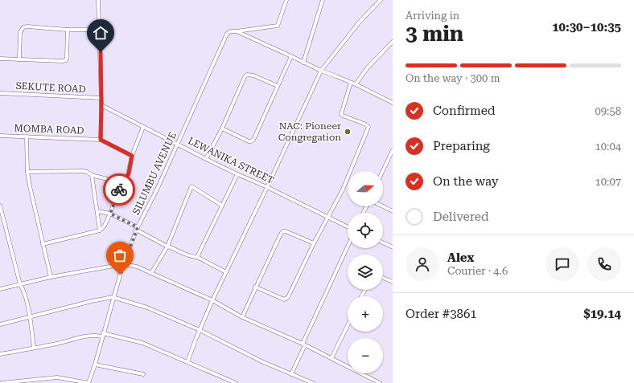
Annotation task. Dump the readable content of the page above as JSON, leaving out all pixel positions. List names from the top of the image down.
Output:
{
  "streets": {
    "street": [
      "SEKUTE ROAD",
      "MOMBA ROAD",
      "LEWANIKA STREET",
      "SILUMBU AVENUE"
    ]
  },
  "crossings": [
    ["LEWANIKA STREET", "SILUMBU AVENUE"]
  ],
  "places": ["NAC: Pioneer Congregation"],
  "north": "right",
  "page": {
    "heading": ["3 min", "Arriving in", "10:30–10:35"],
    "panel": [
      "Alex",
      "Courier · 4.6",
      "Order #3861",
      "$19.14"
    ],
    "bar": "On the way · 300 m",
    "list": [
      ["Confirmed", "09:58"],
      ["Preparing", "10:04"],
      ["On the way", "10:07"],
      "Delivered"
    ],
    "map_buttons": ["+", "−"]
  }
}
